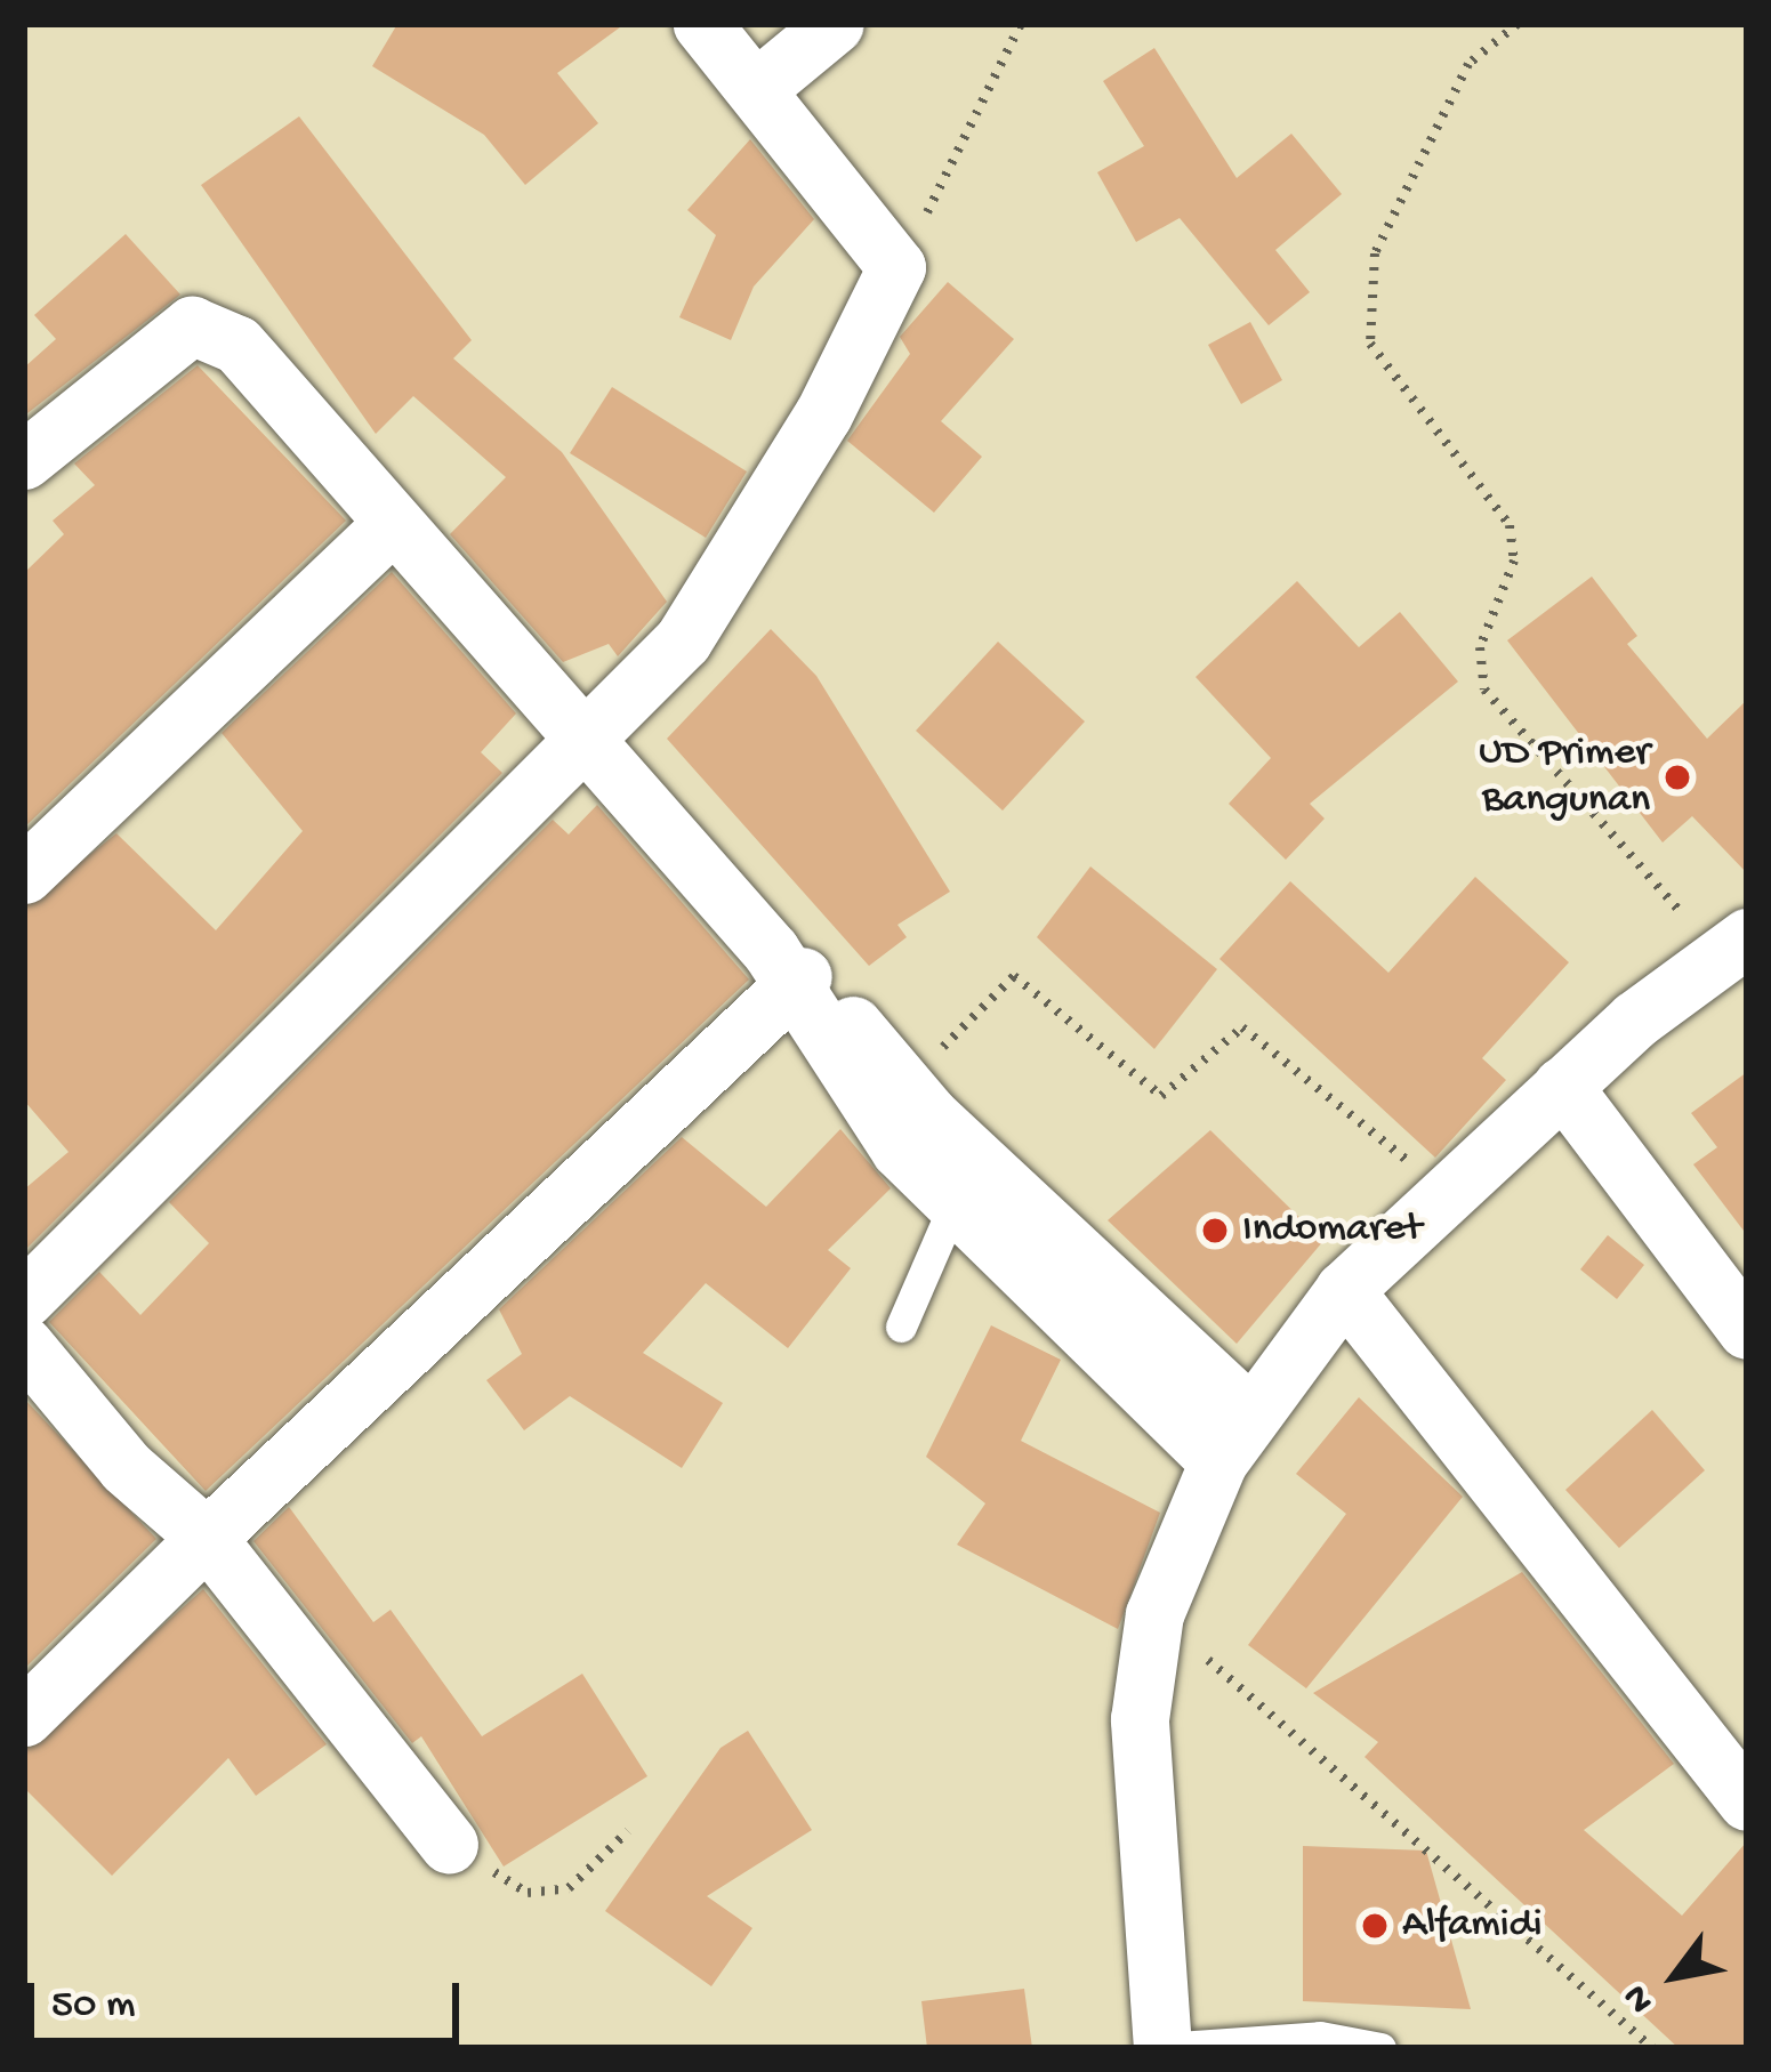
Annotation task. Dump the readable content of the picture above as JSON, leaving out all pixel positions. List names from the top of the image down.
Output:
{
  "places": ["UD Primer Bangunan", "Indomaret", "Alfamidi"],
  "scale_bar": "50 m",
  "north": "bottom left"
}
